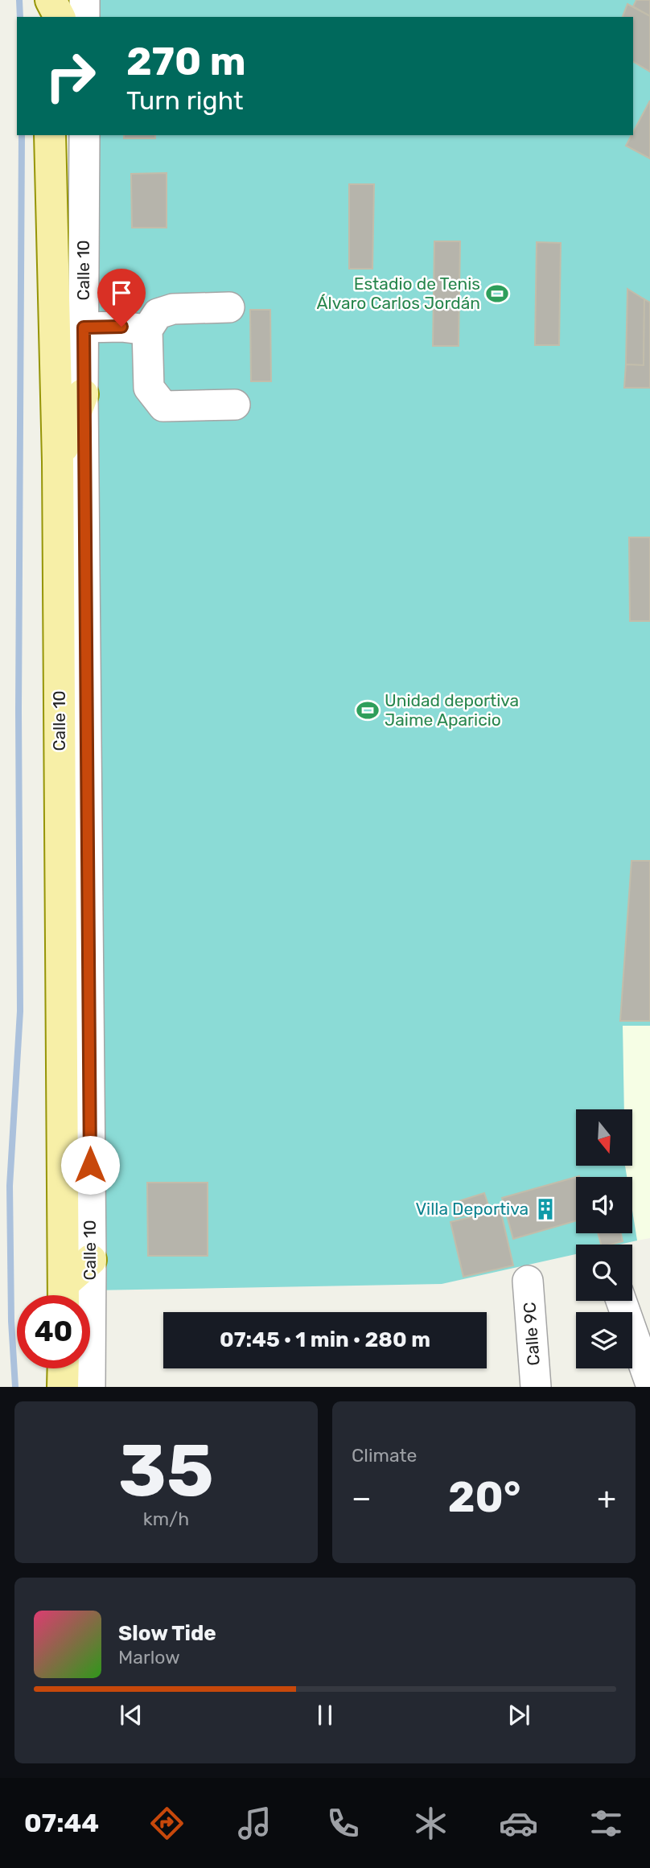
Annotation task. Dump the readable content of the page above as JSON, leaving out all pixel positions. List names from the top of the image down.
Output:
{
  "streets": {
    "main road": ["Calle 10"],
    "street": ["Calle 9C"]
  },
  "places": {
    "sports": ["Estadio de Tenis Álvaro Carlos Jordán", "Unidad deportiva Jaime Aparicio"],
    "building": ["Villa Deportiva"]
  },
  "north": "bottom",
  "page": {
    "turn": ["270 m", "Turn right"],
    "limit": "40",
    "trip": "07:45 · 1 min · 280 m",
    "tile": [
      ["35", "km/h"],
      "Climate"
    ],
    "heat": ["−", "20°", "+"],
    "song": ["Slow Tide", "Marlow"],
    "tabs": "07:44"
  }
}
